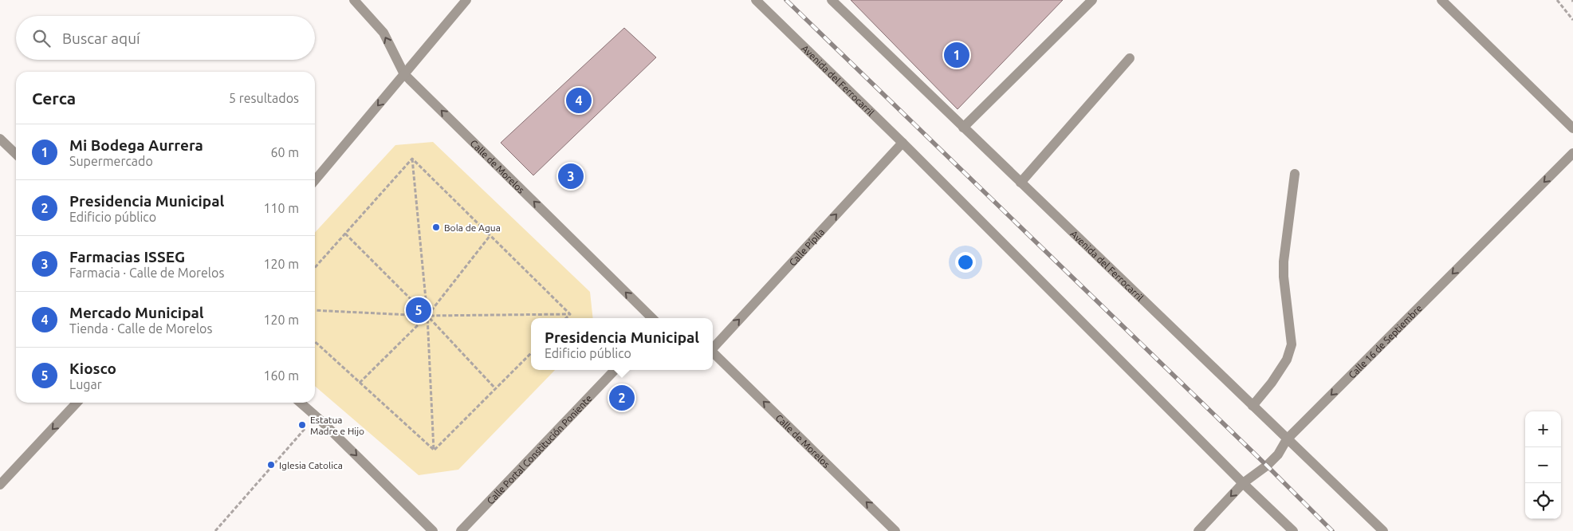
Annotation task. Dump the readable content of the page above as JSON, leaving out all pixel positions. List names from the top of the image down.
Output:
{
  "streets": {
    "street": [
      "Avenida del Ferrocarril",
      "Calle de Morelos",
      "Calle Pípila",
      "Calle 16 de Septiembre",
      "Calle Portal Constitución Poniente"
    ]
  },
  "crossings": [
    ["Avenida del Ferrocarril", "Calle Pípila"],
    ["Avenida del Ferrocarril", "Calle 16 de Septiembre"]
  ],
  "one_way": ["Calle de Morelos", "Calle Pípila", "Calle 16 de Septiembre"],
  "places": ["Bola de Agua", "Estatua Madre e Hijo", "Iglesia Catolica"],
  "page": {
    "search": "Buscar aquí",
    "pins": [
      "1",
      "4",
      "3",
      "5",
      "2"
    ],
    "heading": ["Cerca", "5 resultados"],
    "list": [
      {
        "mark": "1",
        "name": "Mi Bodega Aurrera",
        "note": "Supermercado",
        "value": "60 m"
      },
      {
        "mark": "2",
        "name": "Presidencia Municipal",
        "note": "Edificio público",
        "value": "110 m"
      },
      {
        "mark": "3",
        "name": "Farmacias ISSEG",
        "note": "Farmacia · Calle de Morelos",
        "value": "120 m"
      },
      {
        "mark": "4",
        "name": "Mercado Municipal",
        "note": "Tienda · Calle de Morelos",
        "value": "120 m"
      },
      {
        "mark": "5",
        "name": "Kiosco",
        "note": "Lugar",
        "value": "160 m"
      }
    ],
    "popup": ["Presidencia Municipal", "Edificio público"],
    "map_buttons": ["+", "−"]
  }
}
